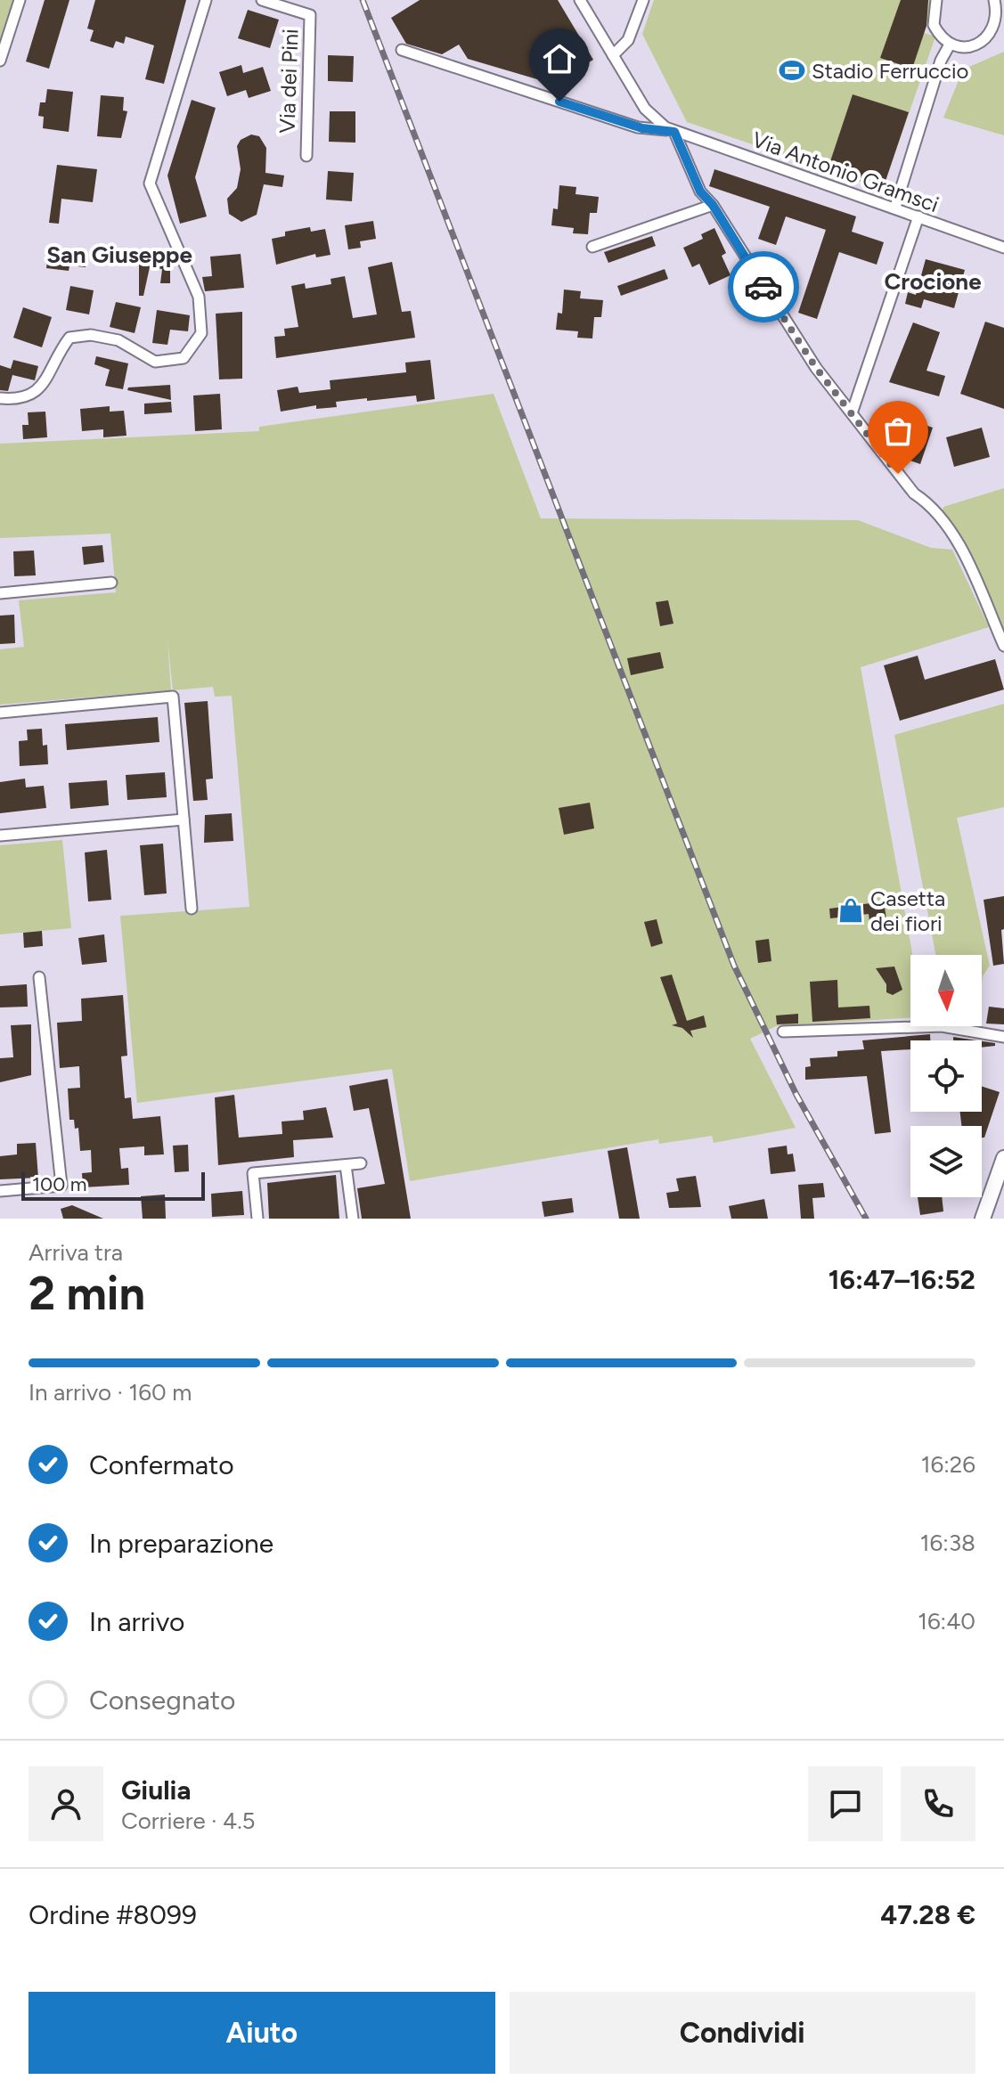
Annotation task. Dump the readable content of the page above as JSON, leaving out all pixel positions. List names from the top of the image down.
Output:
{
  "streets": {
    "street": ["Via dei Pini", "Via Antonio Gramsci"]
  },
  "districts": ["San Giuseppe", "Crocione"],
  "places": {
    "sports": ["Stadio Ferruccio"],
    "shop": ["Casetta dei fiori"]
  },
  "scale_bar": "100 m",
  "north": "bottom",
  "page": {
    "scale": "100 m",
    "heading": ["2 min", "Arriva tra", "16:47–16:52"],
    "panel": [
      "Giulia",
      "Corriere · 4.5",
      "Ordine #8099",
      "47.28 €"
    ],
    "bar": "In arrivo · 160 m",
    "list": [
      ["Confermato", "16:26"],
      ["In preparazione", "16:38"],
      ["In arrivo", "16:40"],
      "Consegnato"
    ],
    "buttons": ["Aiuto", "Condividi"]
  }
}
